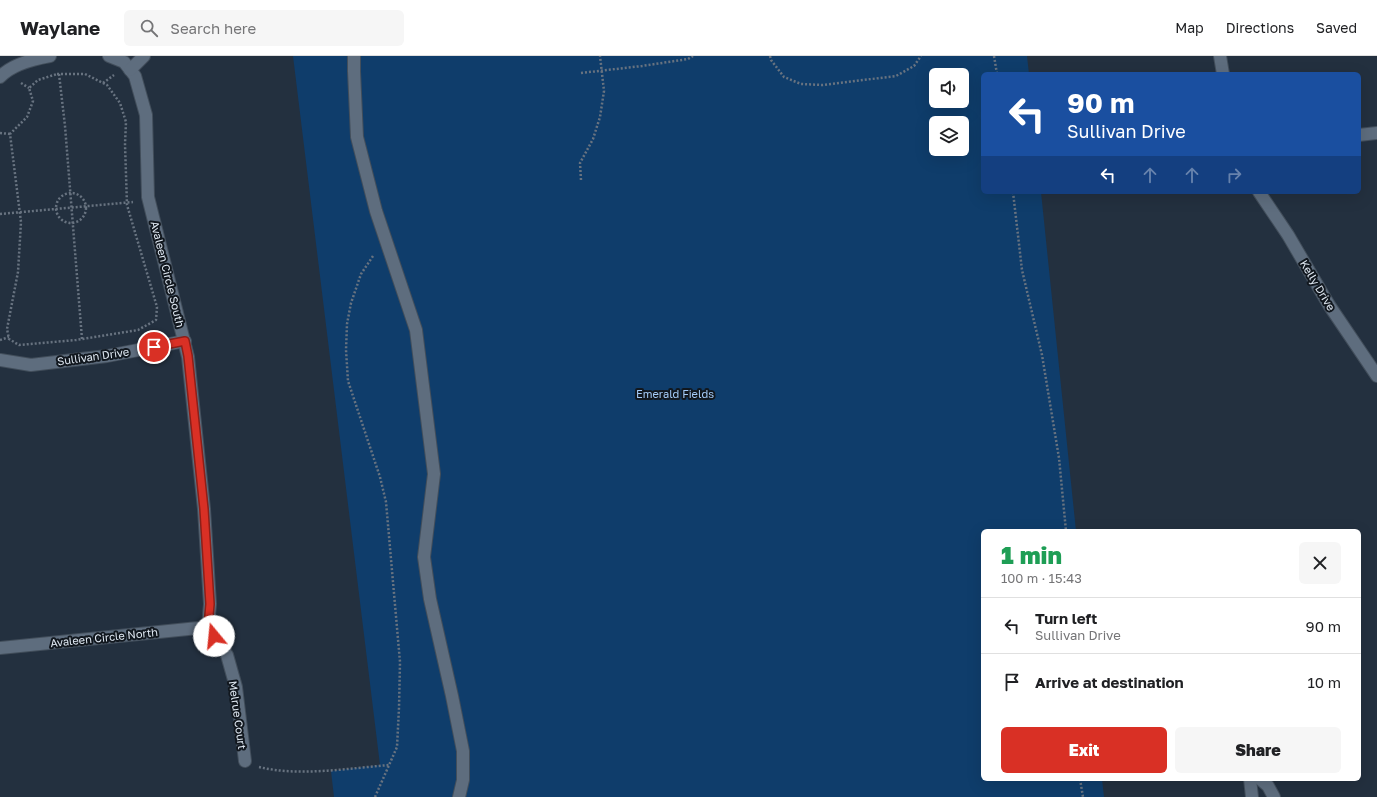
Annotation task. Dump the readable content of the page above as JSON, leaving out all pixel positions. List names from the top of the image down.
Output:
{
  "streets": {
    "street": [
      "Avaleen Circle South",
      "Kelly Drive",
      "Sullivan Drive",
      "Avaleen Circle North",
      "Melrue Court"
    ]
  },
  "crossings": [
    ["Avaleen Circle South", "Sullivan Drive"],
    ["Avaleen Circle South", "Avaleen Circle North"],
    ["Avaleen Circle South", "Melrue Court"],
    ["Avaleen Circle North", "Melrue Court"]
  ],
  "parks": ["Emerald Fields"],
  "page": {
    "header": "Waylane",
    "search": "Search here",
    "nav": ["Map", "Directions", "Saved"],
    "turn": ["90 m", "Sullivan Drive"],
    "heading": ["1 min", "100 m · 15:43"],
    "list": [
      {
        "name": "Turn left",
        "note": "Sullivan Drive",
        "value": "90 m"
      },
      {
        "name": "Arrive at destination",
        "value": "10 m"
      }
    ],
    "buttons": ["Exit", "Share"]
  }
}
